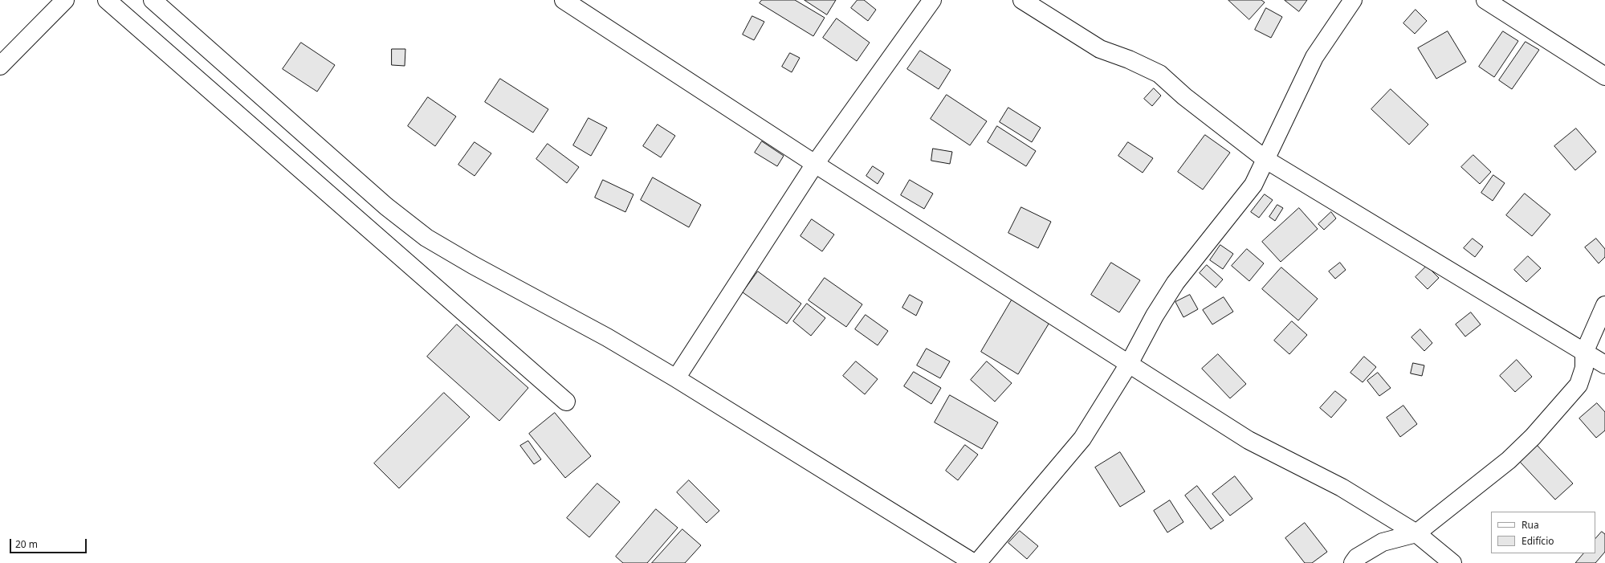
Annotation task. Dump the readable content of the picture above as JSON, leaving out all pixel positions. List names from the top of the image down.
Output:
{
  "legend": ["Rua", "Edifício"],
  "scale_bar": "20 m"
}
